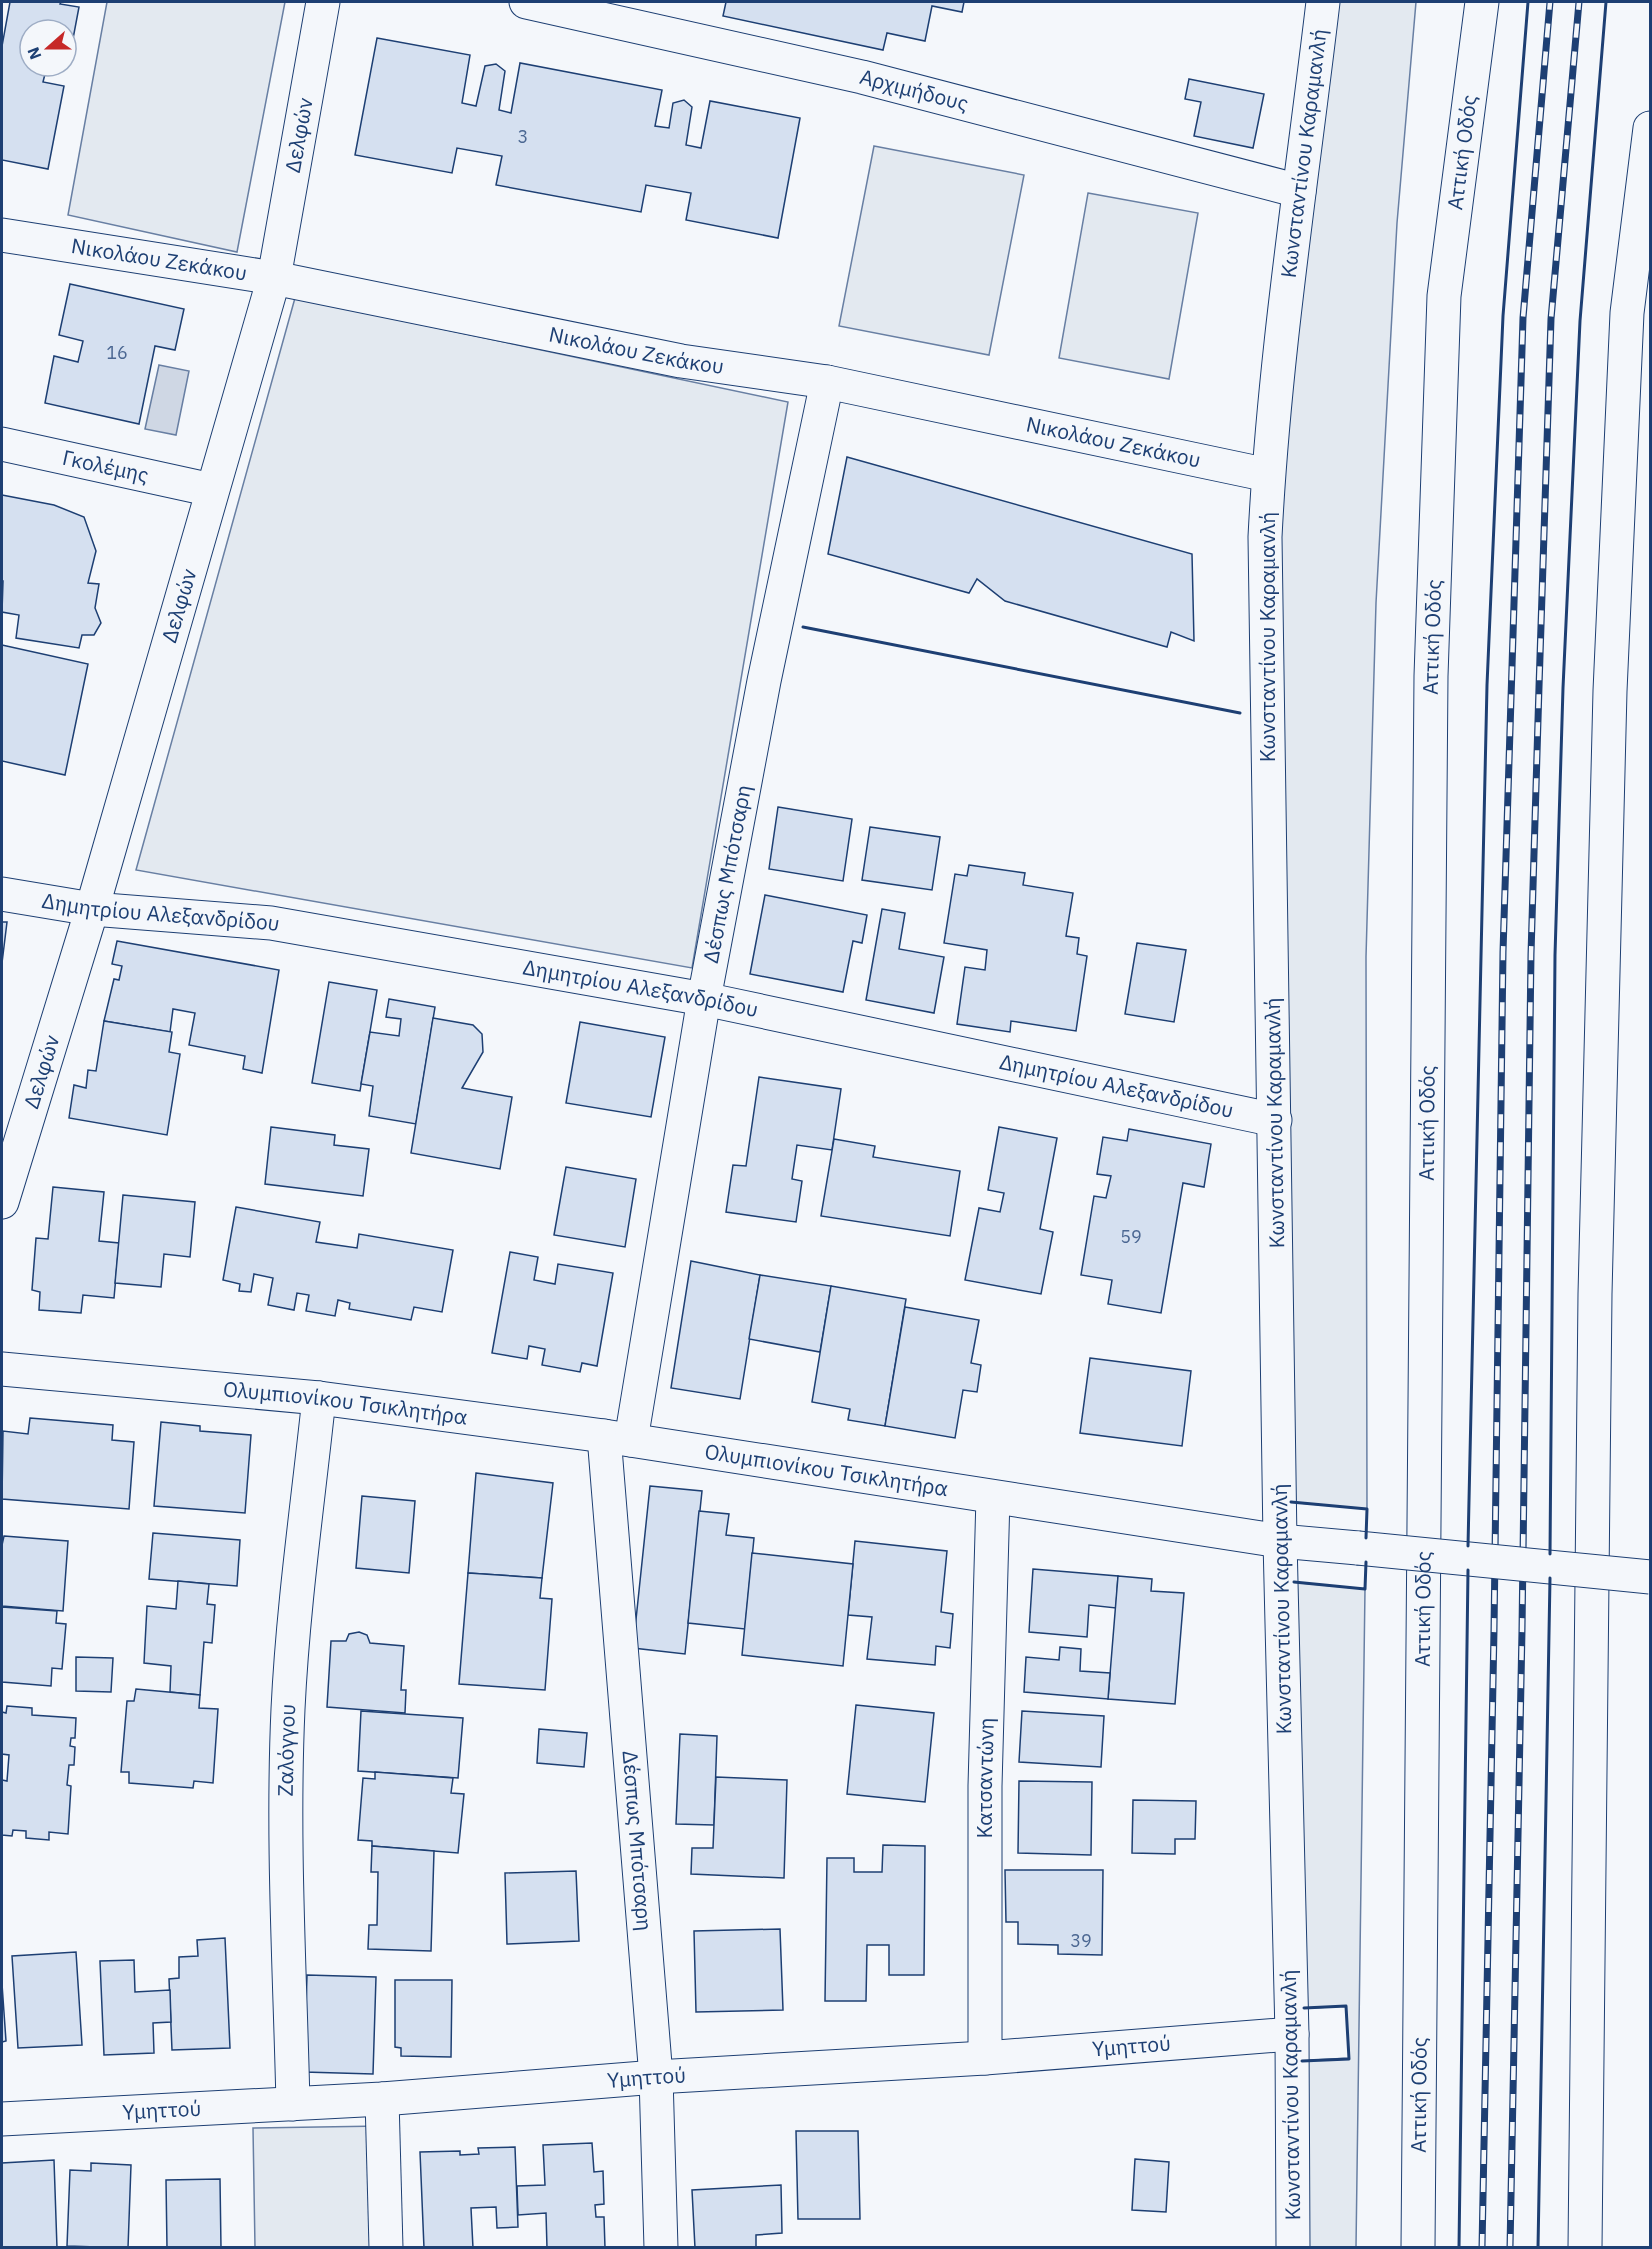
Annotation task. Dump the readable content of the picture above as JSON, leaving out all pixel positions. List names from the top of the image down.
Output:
{
  "streets": {
    "main road": [
      "Αρχιμήδους",
      "Δελφών",
      "Κωνσταντίνου Καραμανλή",
      "Αττική Οδός",
      "Νικολάου Ζεκάκου",
      "Γκολέμης",
      "Δέσπως Μπότσαρη",
      "Δημητρίου Αλεξανδρίδου",
      "Ολυμπιονίκου Τσικλητήρα",
      "Ζαλόγγου",
      "Κατσαντώνη",
      "Υμηττού"
    ]
  },
  "crossings": [
    ["Αρχιμήδους", "Κωνσταντίνου Καραμανλή"],
    ["Δελφών", "Νικολάου Ζεκάκου"],
    ["Δελφών", "Γκολέμης"],
    ["Δελφών", "Δημητρίου Αλεξανδρίδου"],
    ["Κωνσταντίνου Καραμανλή", "Νικολάου Ζεκάκου"],
    ["Κωνσταντίνου Καραμανλή", "Δημητρίου Αλεξανδρίδου"],
    ["Κωνσταντίνου Καραμανλή", "Ολυμπιονίκου Τσικλητήρα"],
    ["Κωνσταντίνου Καραμανλή", "Υμηττού"],
    ["Νικολάου Ζεκάκου", "Δέσπως Μπότσαρη"],
    ["Δέσπως Μπότσαρη", "Δημητρίου Αλεξανδρίδου"],
    ["Δέσπως Μπότσαρη", "Ολυμπιονίκου Τσικλητήρα"],
    ["Δέσπως Μπότσαρη", "Υμηττού"],
    ["Ολυμπιονίκου Τσικλητήρα", "Ζαλόγγου"],
    ["Ολυμπιονίκου Τσικλητήρα", "Κατσαντώνη"],
    ["Ζαλόγγου", "Υμηττού"],
    ["Κατσαντώνη", "Υμηττού"]
  ],
  "house_numbers": [
    "3",
    "16",
    "59",
    "39"
  ],
  "north": "left"
}
